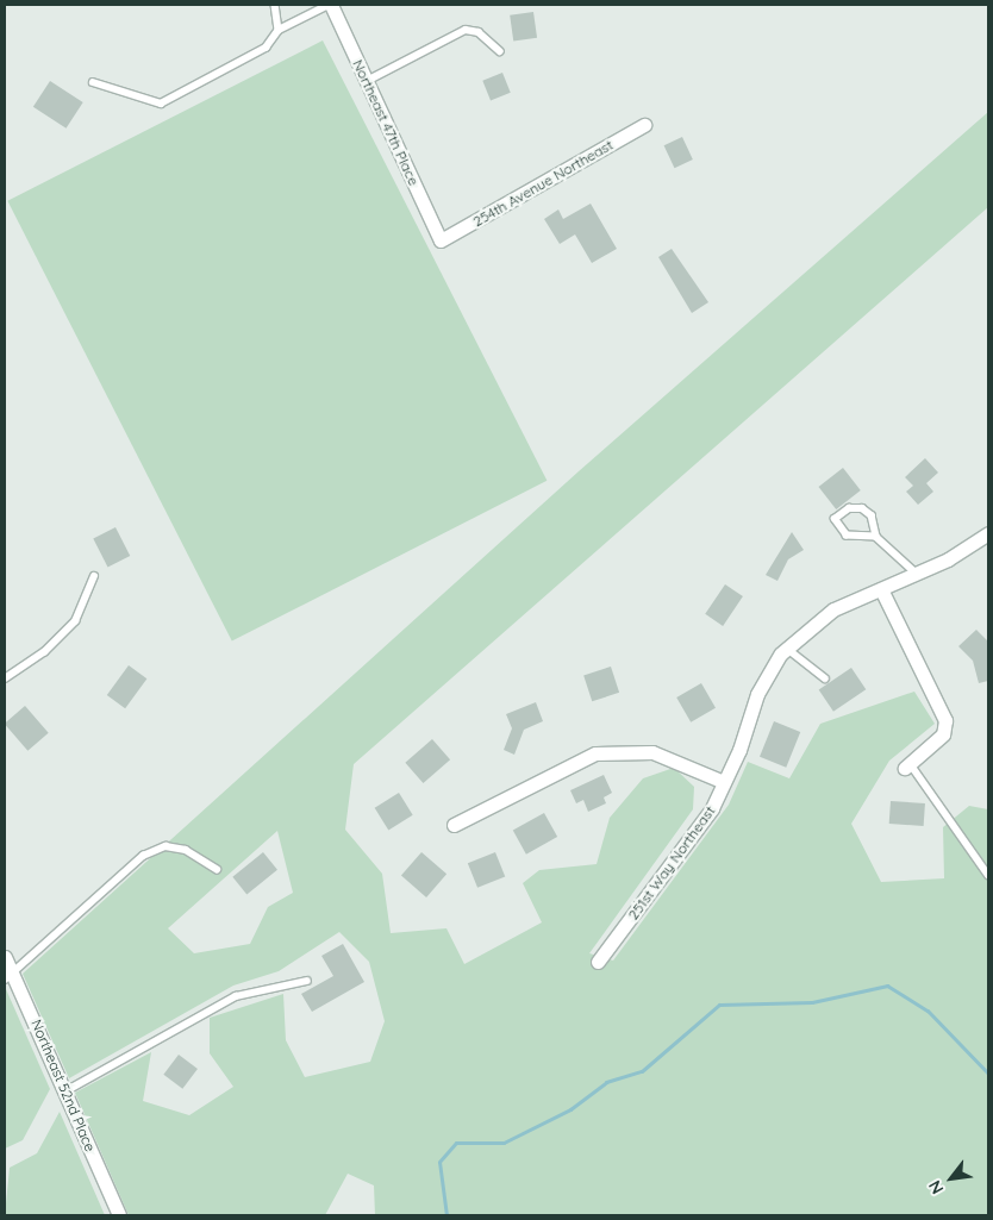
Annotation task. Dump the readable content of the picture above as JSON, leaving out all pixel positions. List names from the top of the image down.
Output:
{
  "streets": {
    "street": [
      "Northeast 47th Place",
      "254th Avenue Northeast",
      "251st Way Northeast",
      "Northeast 52nd Place"
    ]
  },
  "crossings": [
    ["Northeast 47th Place", "254th Avenue Northeast"]
  ],
  "north": "bottom left"
}
